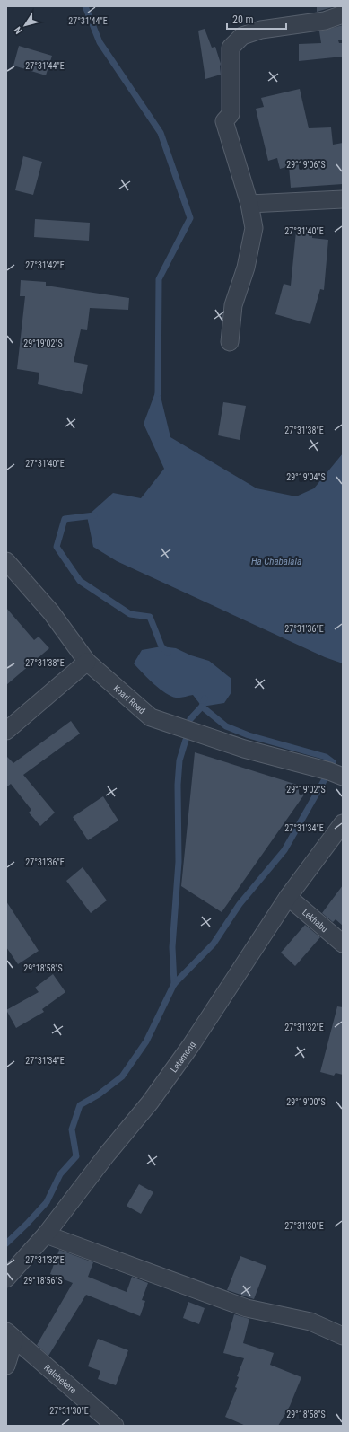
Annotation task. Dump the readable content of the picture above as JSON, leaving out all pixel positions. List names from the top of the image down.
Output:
{
  "streets": {
    "street": [
      "Koari Road",
      "Lekhabu",
      "Letamong",
      "Ralebekere"
    ]
  },
  "crossings": [
    ["Lekhabu", "Letamong"]
  ],
  "water": ["Ha Chabalala"],
  "scale_bar": "20 m",
  "north": "bottom left",
  "coordinates": [
    "27°31'44\"E",
    "29°19'06\"S",
    "27°31'40\"E",
    "27°31'42\"E",
    "29°19'02\"S",
    "27°31'38\"E",
    "29°19'04\"S",
    "27°31'36\"E",
    "27°31'34\"E",
    "29°18'58\"S",
    "27°31'32\"E",
    "29°19'00\"S",
    "27°31'30\"E",
    "29°18'56\"S"
  ]
}
